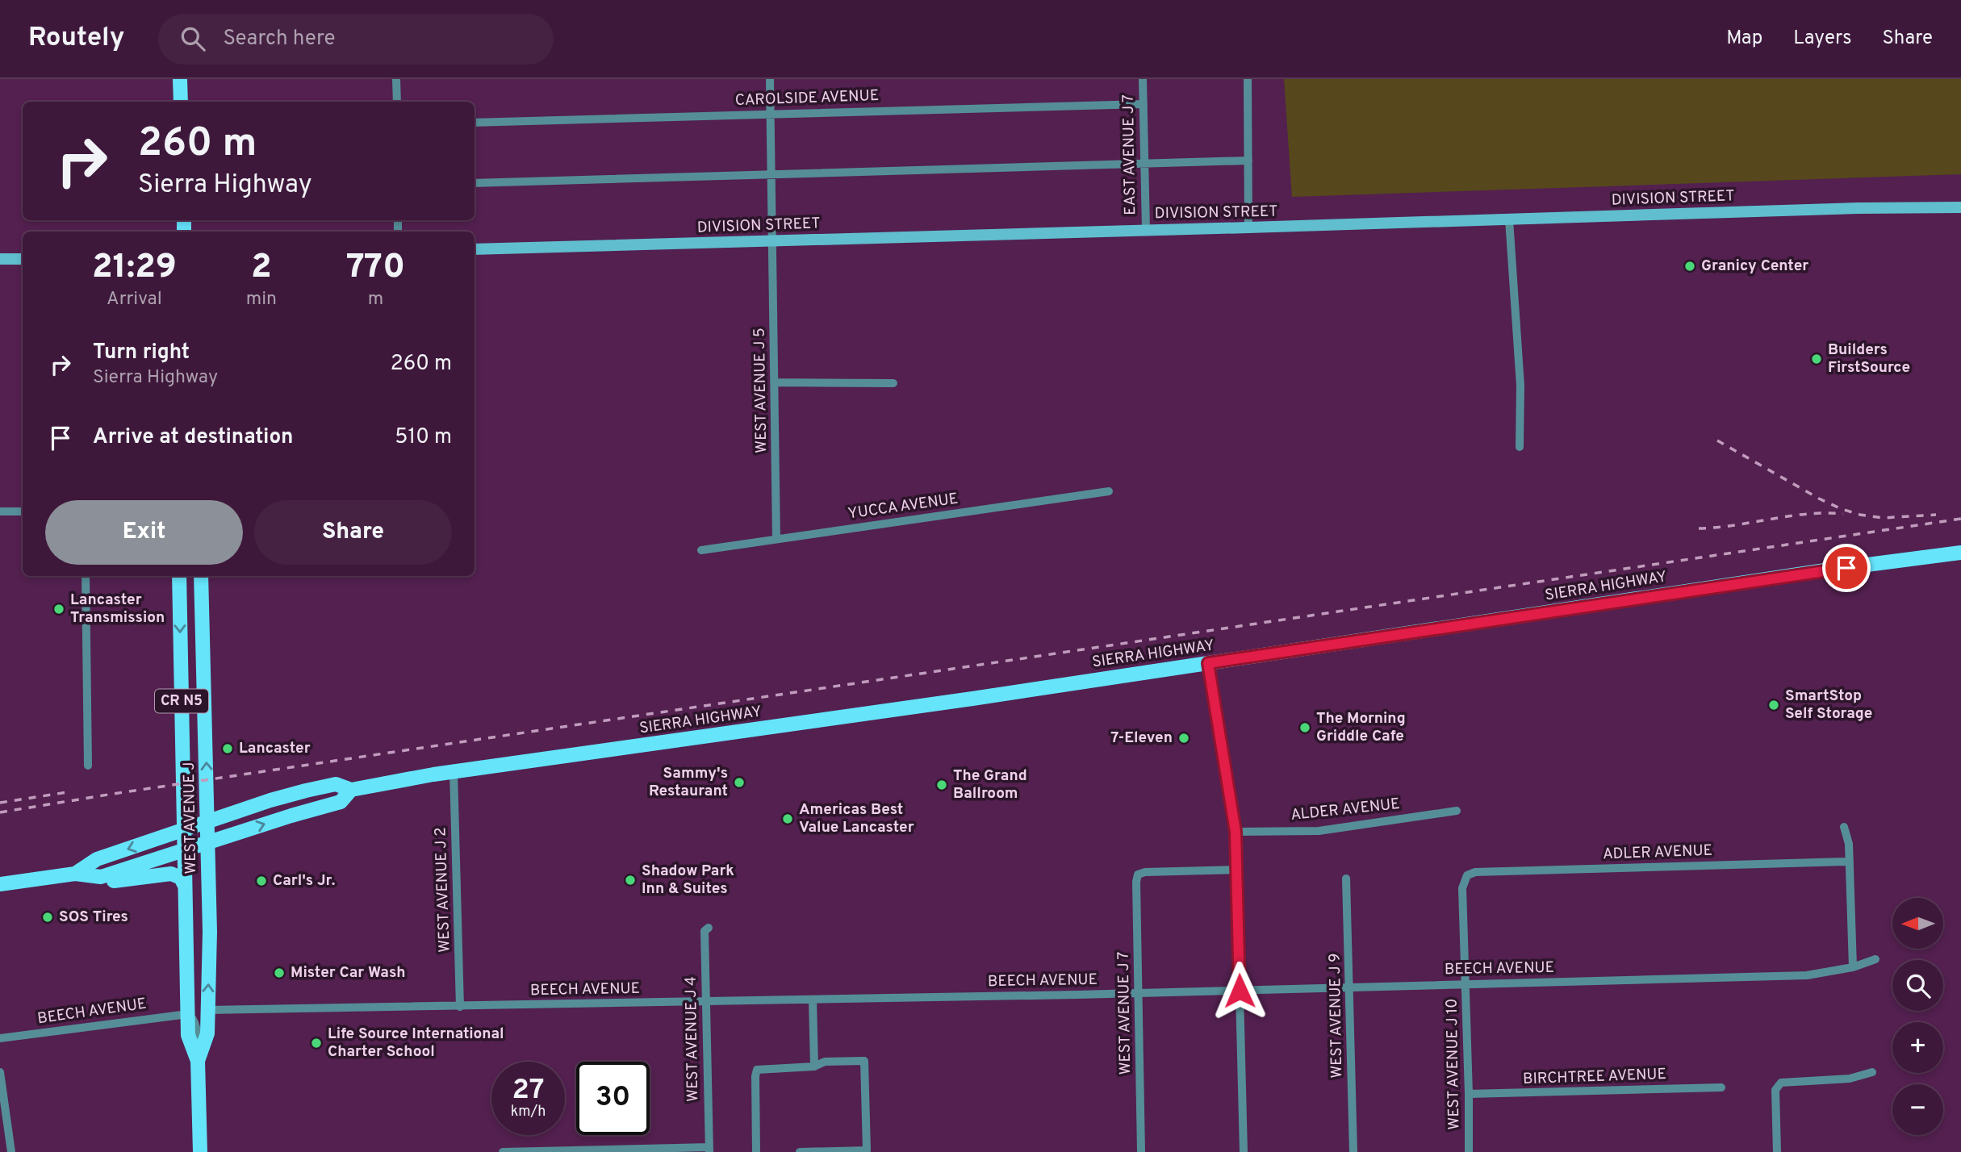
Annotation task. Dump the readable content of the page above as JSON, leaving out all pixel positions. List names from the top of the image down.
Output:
{
  "streets": {
    "main road": [
      "DIVISION STREET",
      "SIERRA HIGHWAY",
      "CR N5",
      "WEST AVENUE J"
    ],
    "street": [
      "CAROLSIDE AVENUE",
      "EAST AVENUE J 7",
      "WEST AVENUE J 5",
      "YUCCA AVENUE",
      "ALDER AVENUE",
      "ADLER AVENUE",
      "WEST AVENUE J 2",
      "BEECH AVENUE",
      "WEST AVENUE J 7",
      "WEST AVENUE J 9",
      "WEST AVENUE J 4",
      "WEST AVENUE J 10",
      "BIRCHTREE AVENUE"
    ]
  },
  "crossings": [
    ["CAROLSIDE AVENUE", "EAST AVENUE J 7"],
    ["CAROLSIDE AVENUE", "WEST AVENUE J 5"],
    ["EAST AVENUE J 7", "DIVISION STREET"],
    ["DIVISION STREET", "WEST AVENUE J 5"],
    ["WEST AVENUE J 5", "YUCCA AVENUE"],
    ["SIERRA HIGHWAY", "WEST AVENUE J"],
    ["SIERRA HIGHWAY", "WEST AVENUE J 2"],
    ["WEST AVENUE J", "BEECH AVENUE"],
    ["ADLER AVENUE", "WEST AVENUE J 10"],
    ["WEST AVENUE J 2", "BEECH AVENUE"],
    ["BEECH AVENUE", "WEST AVENUE J 7"],
    ["BEECH AVENUE", "WEST AVENUE J 9"],
    ["BEECH AVENUE", "WEST AVENUE J 4"],
    ["BEECH AVENUE", "WEST AVENUE J 10"],
    ["WEST AVENUE J 10", "BIRCHTREE AVENUE"]
  ],
  "places": [
    "Granicy Center",
    "Builders FirstSource",
    "Lancaster Transmission",
    "SmartStop Self Storage",
    "The Morning Griddle Cafe",
    "7-Eleven",
    "Lancaster",
    "Sammy's Restaurant",
    "The Grand Ballroom",
    "Americas Best Value Lancaster",
    "Shadow Park Inn & Suites",
    "Carl's Jr.",
    "SOS Tires",
    "Mister Car Wash",
    "Life Source International Charter School"
  ],
  "north": "left",
  "page": {
    "header": "Routely",
    "search": "Search here",
    "nav": ["Map", "Layers", "Share"],
    "turn": ["260 m", "Sierra Highway"],
    "eta": [
      "21:29",
      "Arrival",
      "2",
      "min",
      "770",
      "m"
    ],
    "list": [
      {
        "name": "Turn right",
        "note": "Sierra Highway",
        "value": "260 m"
      },
      {
        "name": "Arrive at destination",
        "value": "510 m"
      }
    ],
    "buttons": ["Exit", "Share"],
    "map_buttons": ["+", "−"],
    "speed": "27 km/h",
    "limit": "30"
  }
}
